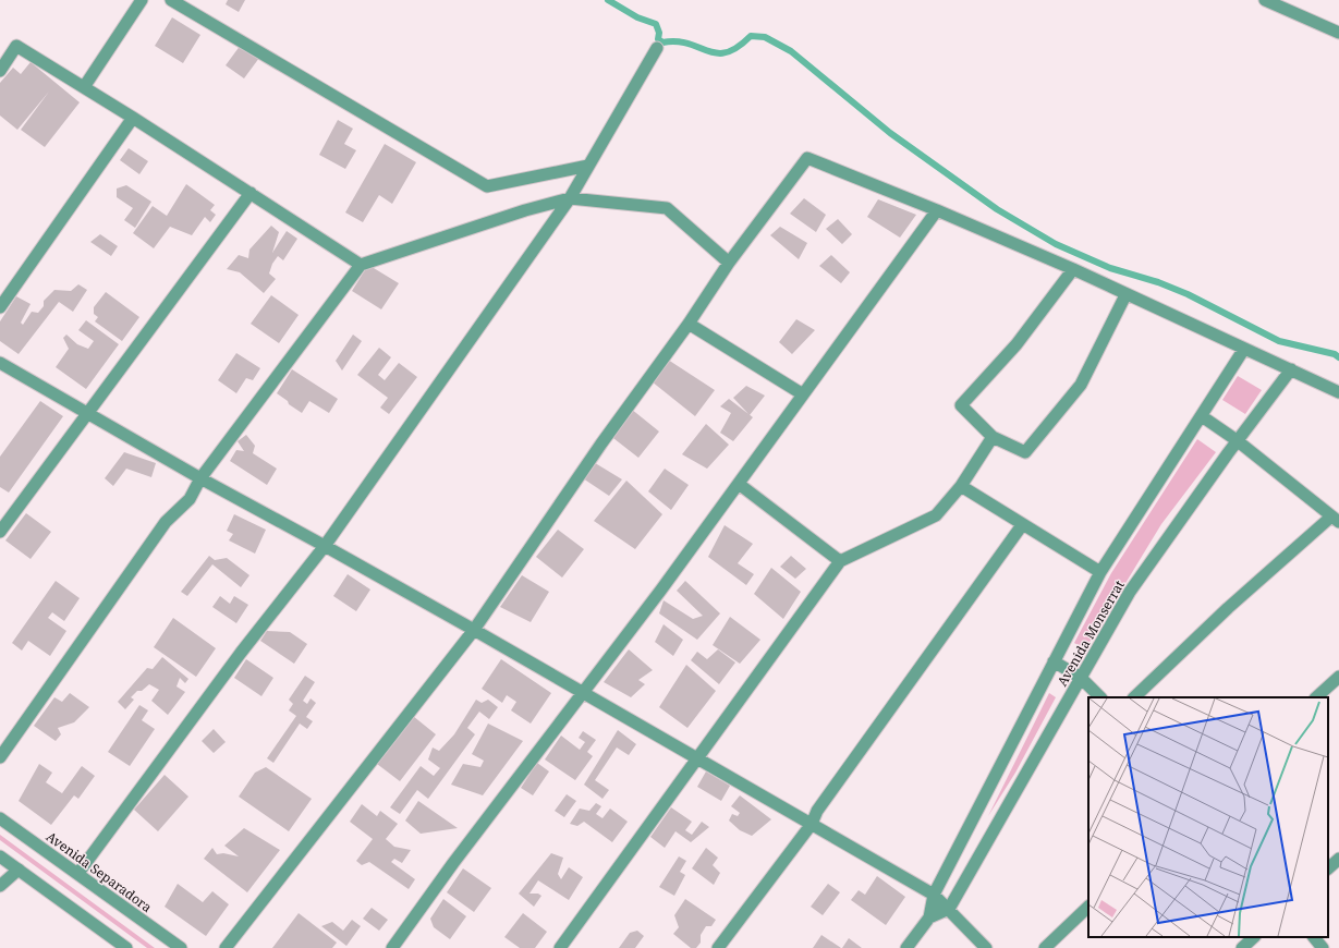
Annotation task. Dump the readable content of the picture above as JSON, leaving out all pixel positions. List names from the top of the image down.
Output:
{
  "streets": {
    "street": ["Avenida Monserrat", "Avenida Separadora"]
  }
}
